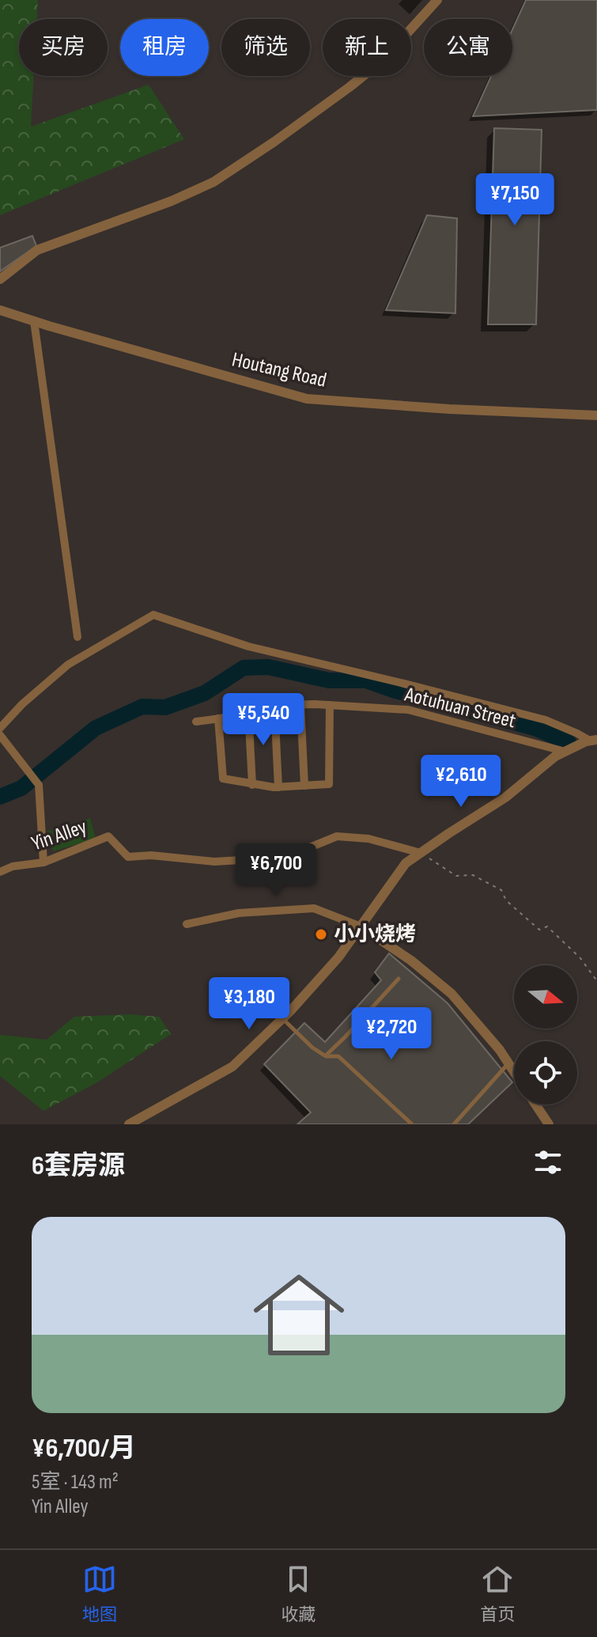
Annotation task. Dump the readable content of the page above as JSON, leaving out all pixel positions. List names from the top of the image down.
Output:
{
  "streets": {
    "street": ["Houtang Road", "Aotuhuan Street", "Yin Alley"]
  },
  "places": ["小小烧烤"],
  "north": "right",
  "page": {
    "chip": [
      "买房",
      "租房",
      "筛选",
      "新上",
      "公寓"
    ],
    "price": [
      "¥7,150",
      "¥5,540",
      "¥2,610",
      "¥6,700",
      "¥3,180",
      "¥2,720"
    ],
    "heading": "6套房源",
    "list": [
      {
        "name": "¥6,700/月",
        "note": "5室 · 143 m² · Yin Alley"
      }
    ],
    "tabs": ["地图", "收藏", "首页"]
  }
}
